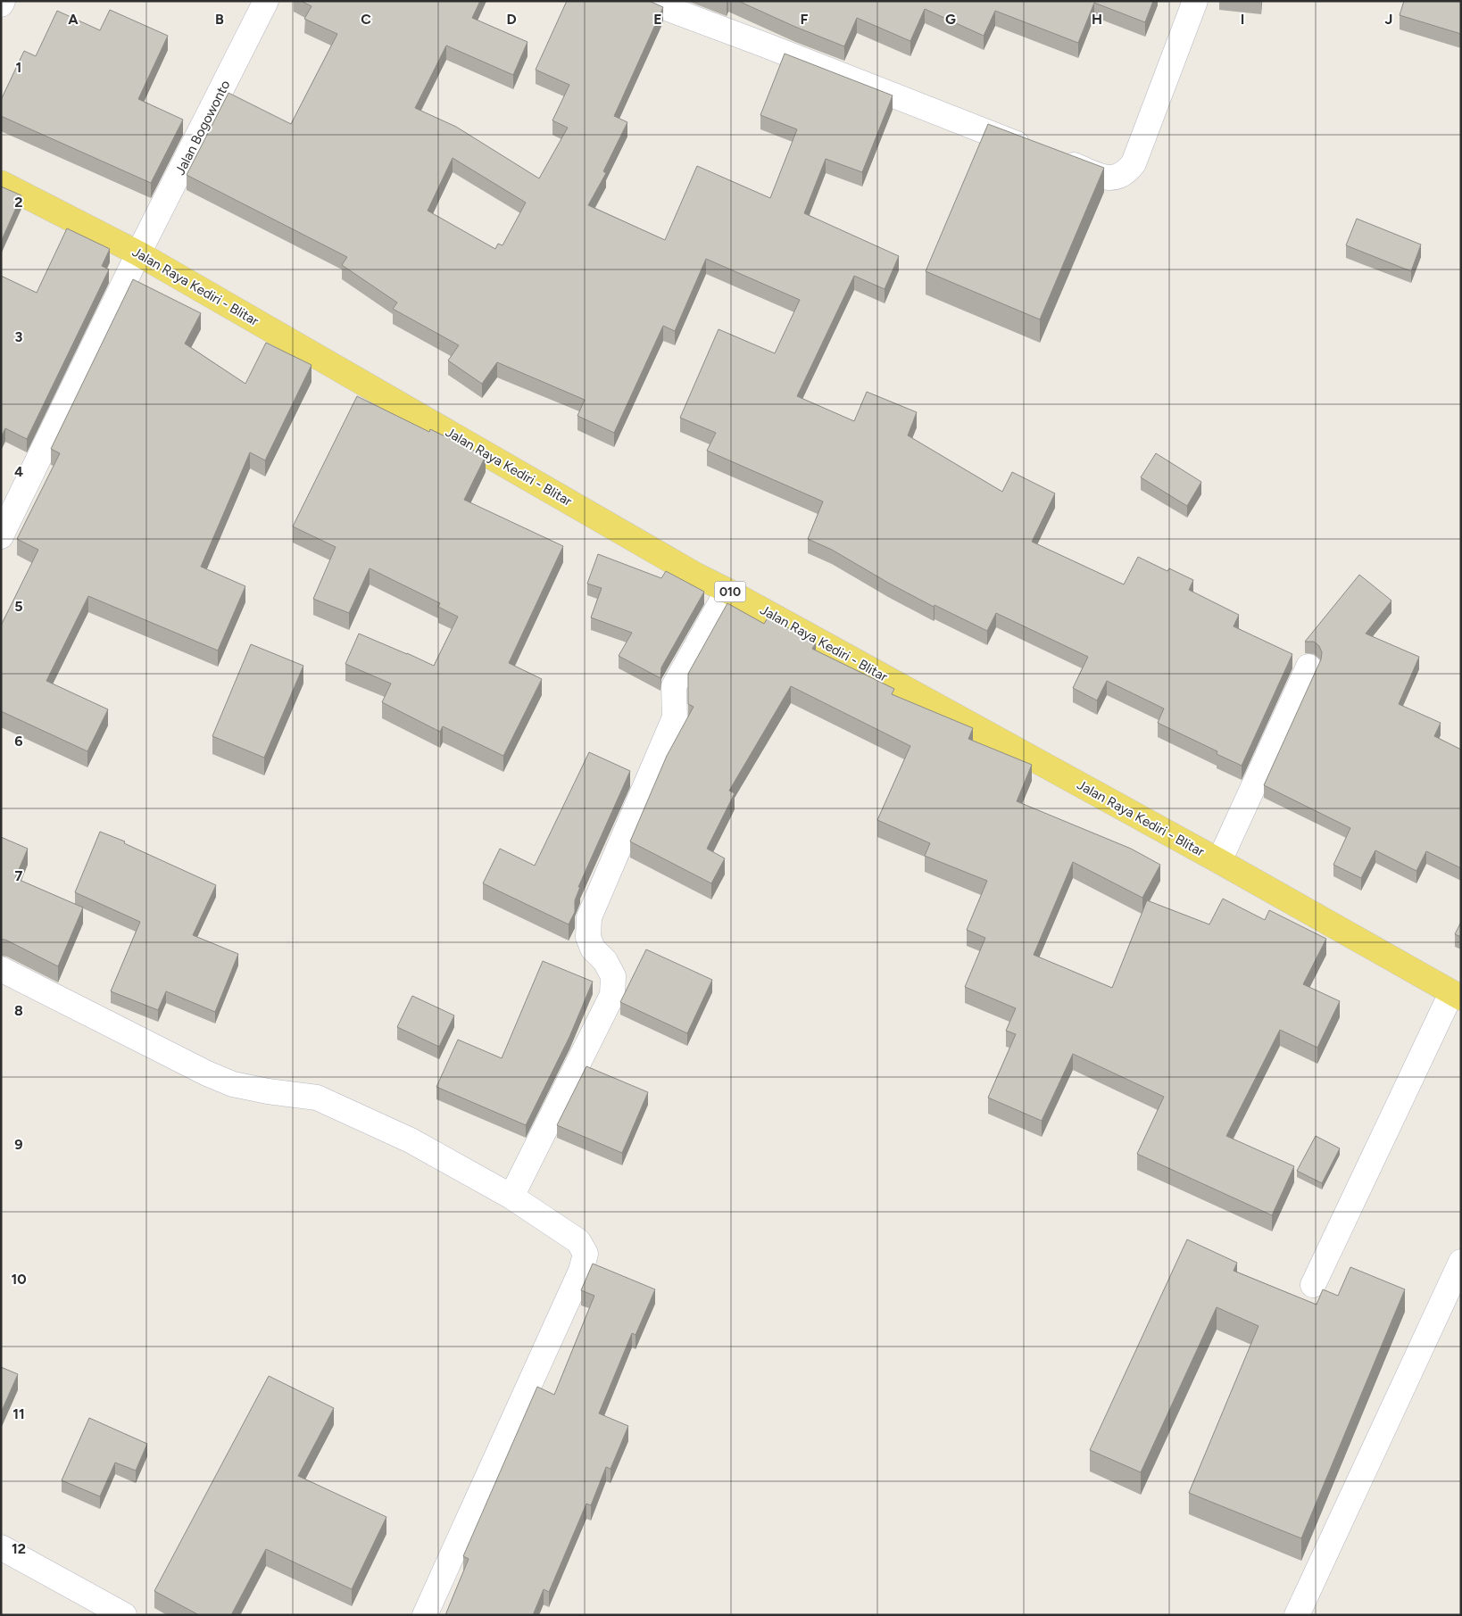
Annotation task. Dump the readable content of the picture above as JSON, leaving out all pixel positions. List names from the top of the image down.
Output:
{
  "streets": {
    "main road": ["Jalan Raya Kediri - Blitar", "010"],
    "street": ["Jalan Bogowonto"]
  },
  "crossings": [
    ["Jalan Bogowonto", "Jalan Raya Kediri - Blitar"]
  ],
  "grid": {
    "columns": [
      "A",
      "B",
      "C",
      "D",
      "E",
      "F",
      "G",
      "H",
      "I",
      "J"
    ],
    "rows": [
      "1",
      "2",
      "3",
      "4",
      "5",
      "6",
      "7",
      "8",
      "9",
      "10",
      "11",
      "12"
    ]
  }
}
